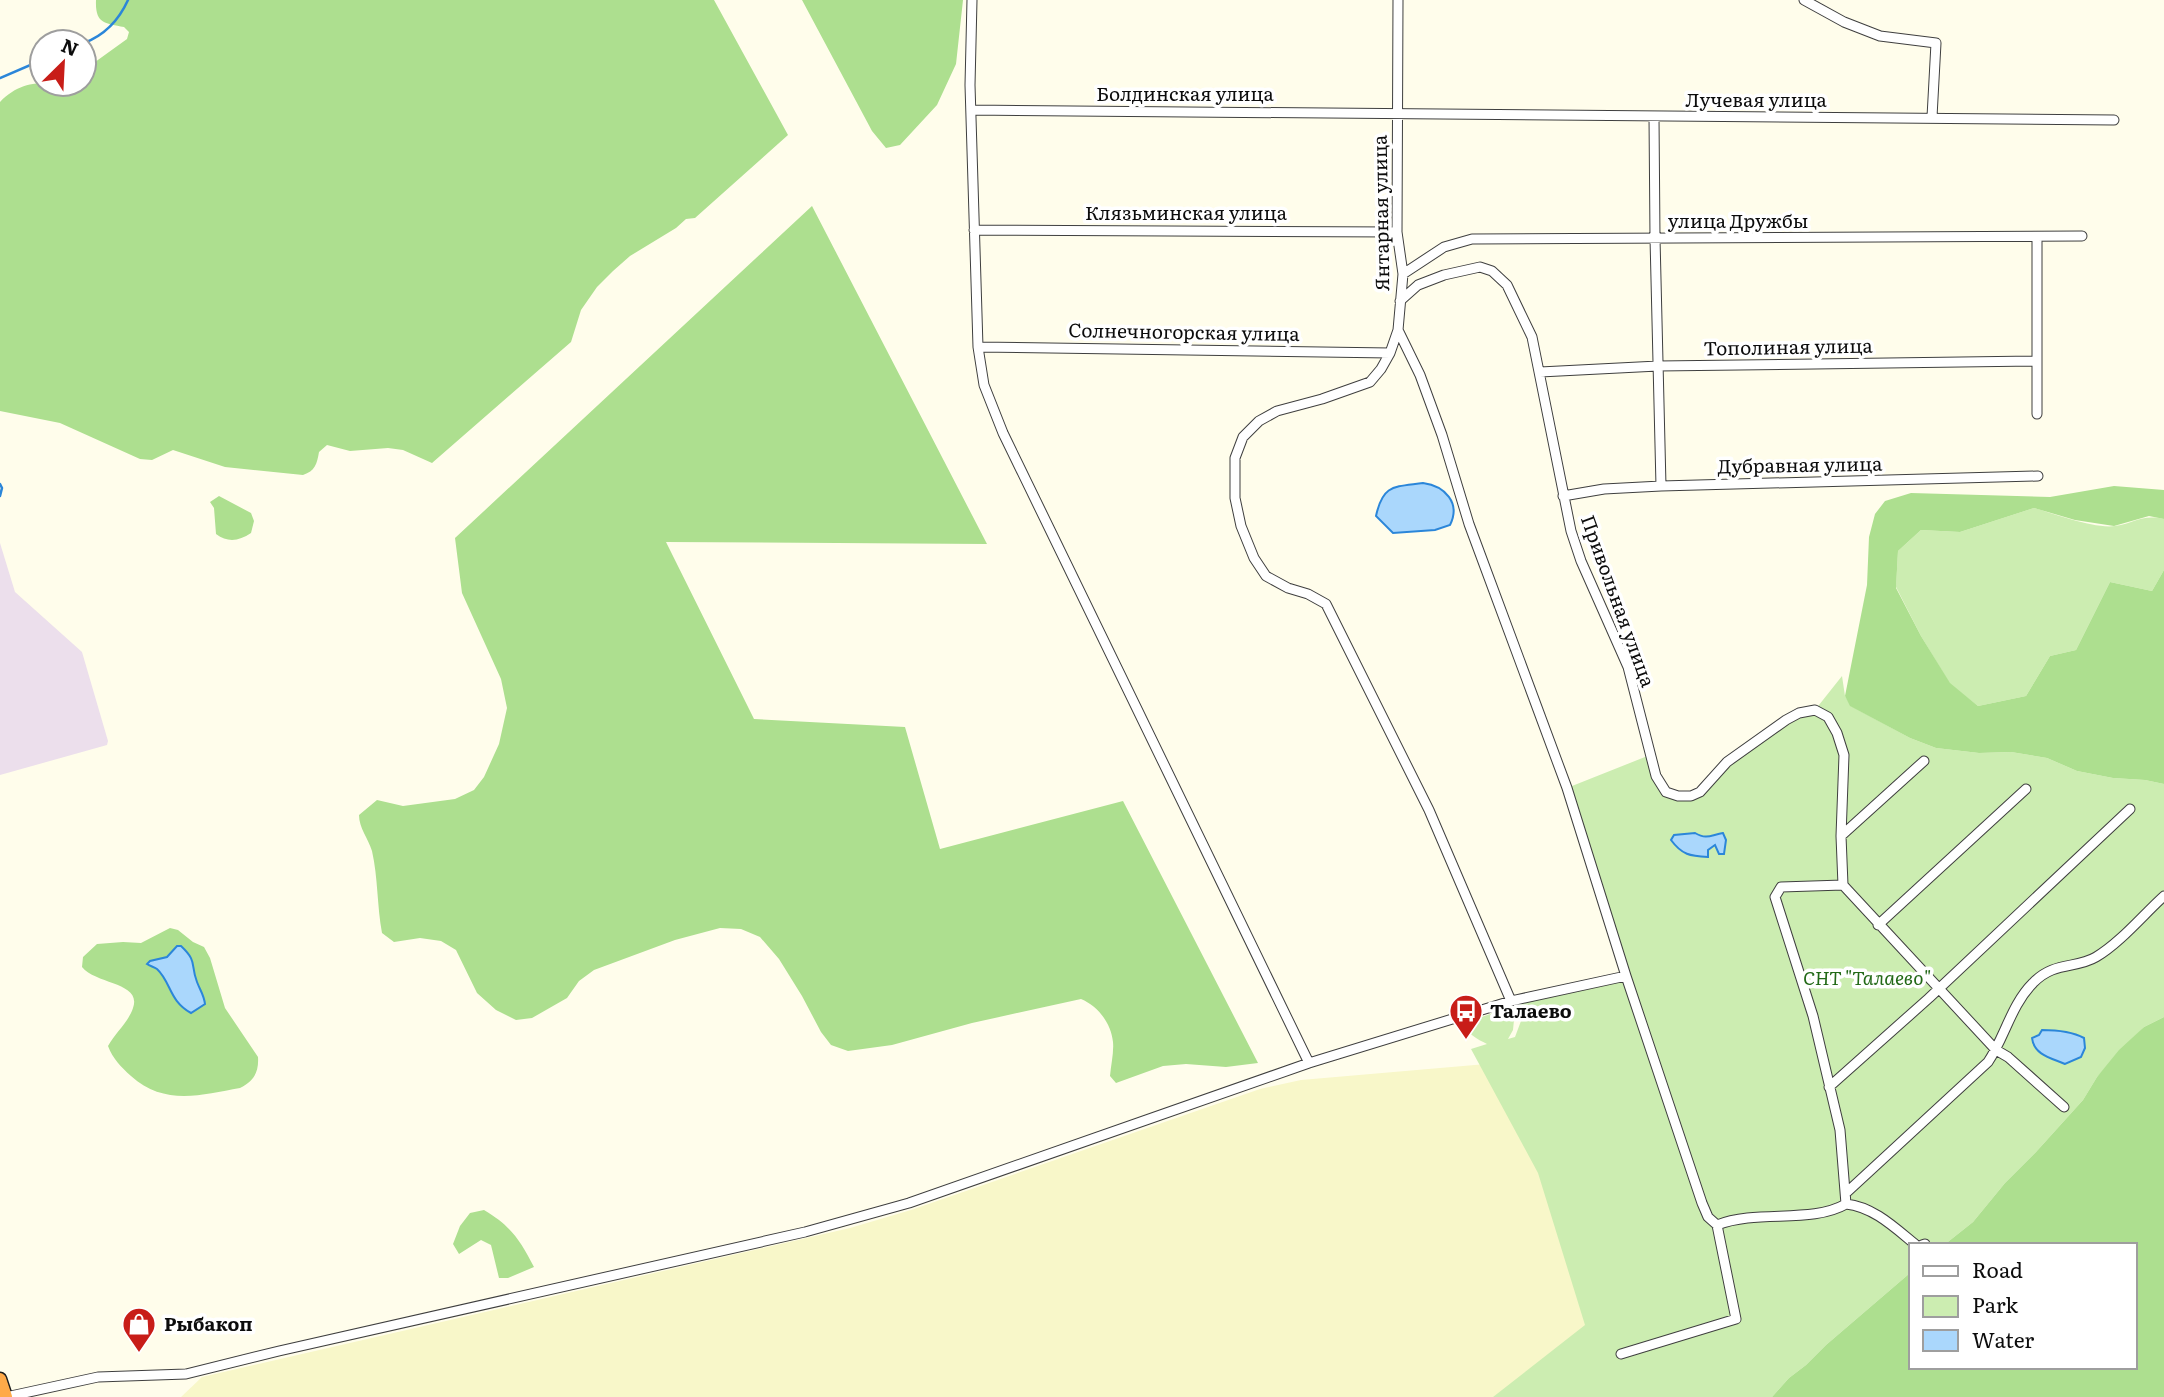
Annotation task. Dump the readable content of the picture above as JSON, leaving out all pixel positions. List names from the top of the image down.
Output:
{
  "streets": {
    "street": [
      "Болдинская улица",
      "Лучевая улица",
      "Клязьминская улица",
      "Янтарная улица",
      "улица Дружбы",
      "Солнечногорская улица",
      "Тополиная улица",
      "Дубравная улица",
      "Привольная улица"
    ]
  },
  "crossings": [
    ["Болдинская улица", "Лучевая улица"],
    ["Болдинская улица", "Янтарная улица"],
    ["Лучевая улица", "Янтарная улица"],
    ["Клязьминская улица", "Янтарная улица"],
    ["Янтарная улица", "улица Дружбы"],
    ["Янтарная улица", "Солнечногорская улица"],
    ["Янтарная улица", "Привольная улица"],
    ["Тополиная улица", "Привольная улица"],
    ["Дубравная улица", "Привольная улица"]
  ],
  "parks": ["СНТ \"Талаево\""],
  "places": {
    "bus stop": ["Талаево"],
    "shop": ["Рыбакоп"]
  },
  "legend": ["Road", "Park", "Water"],
  "north": "top right"
}
